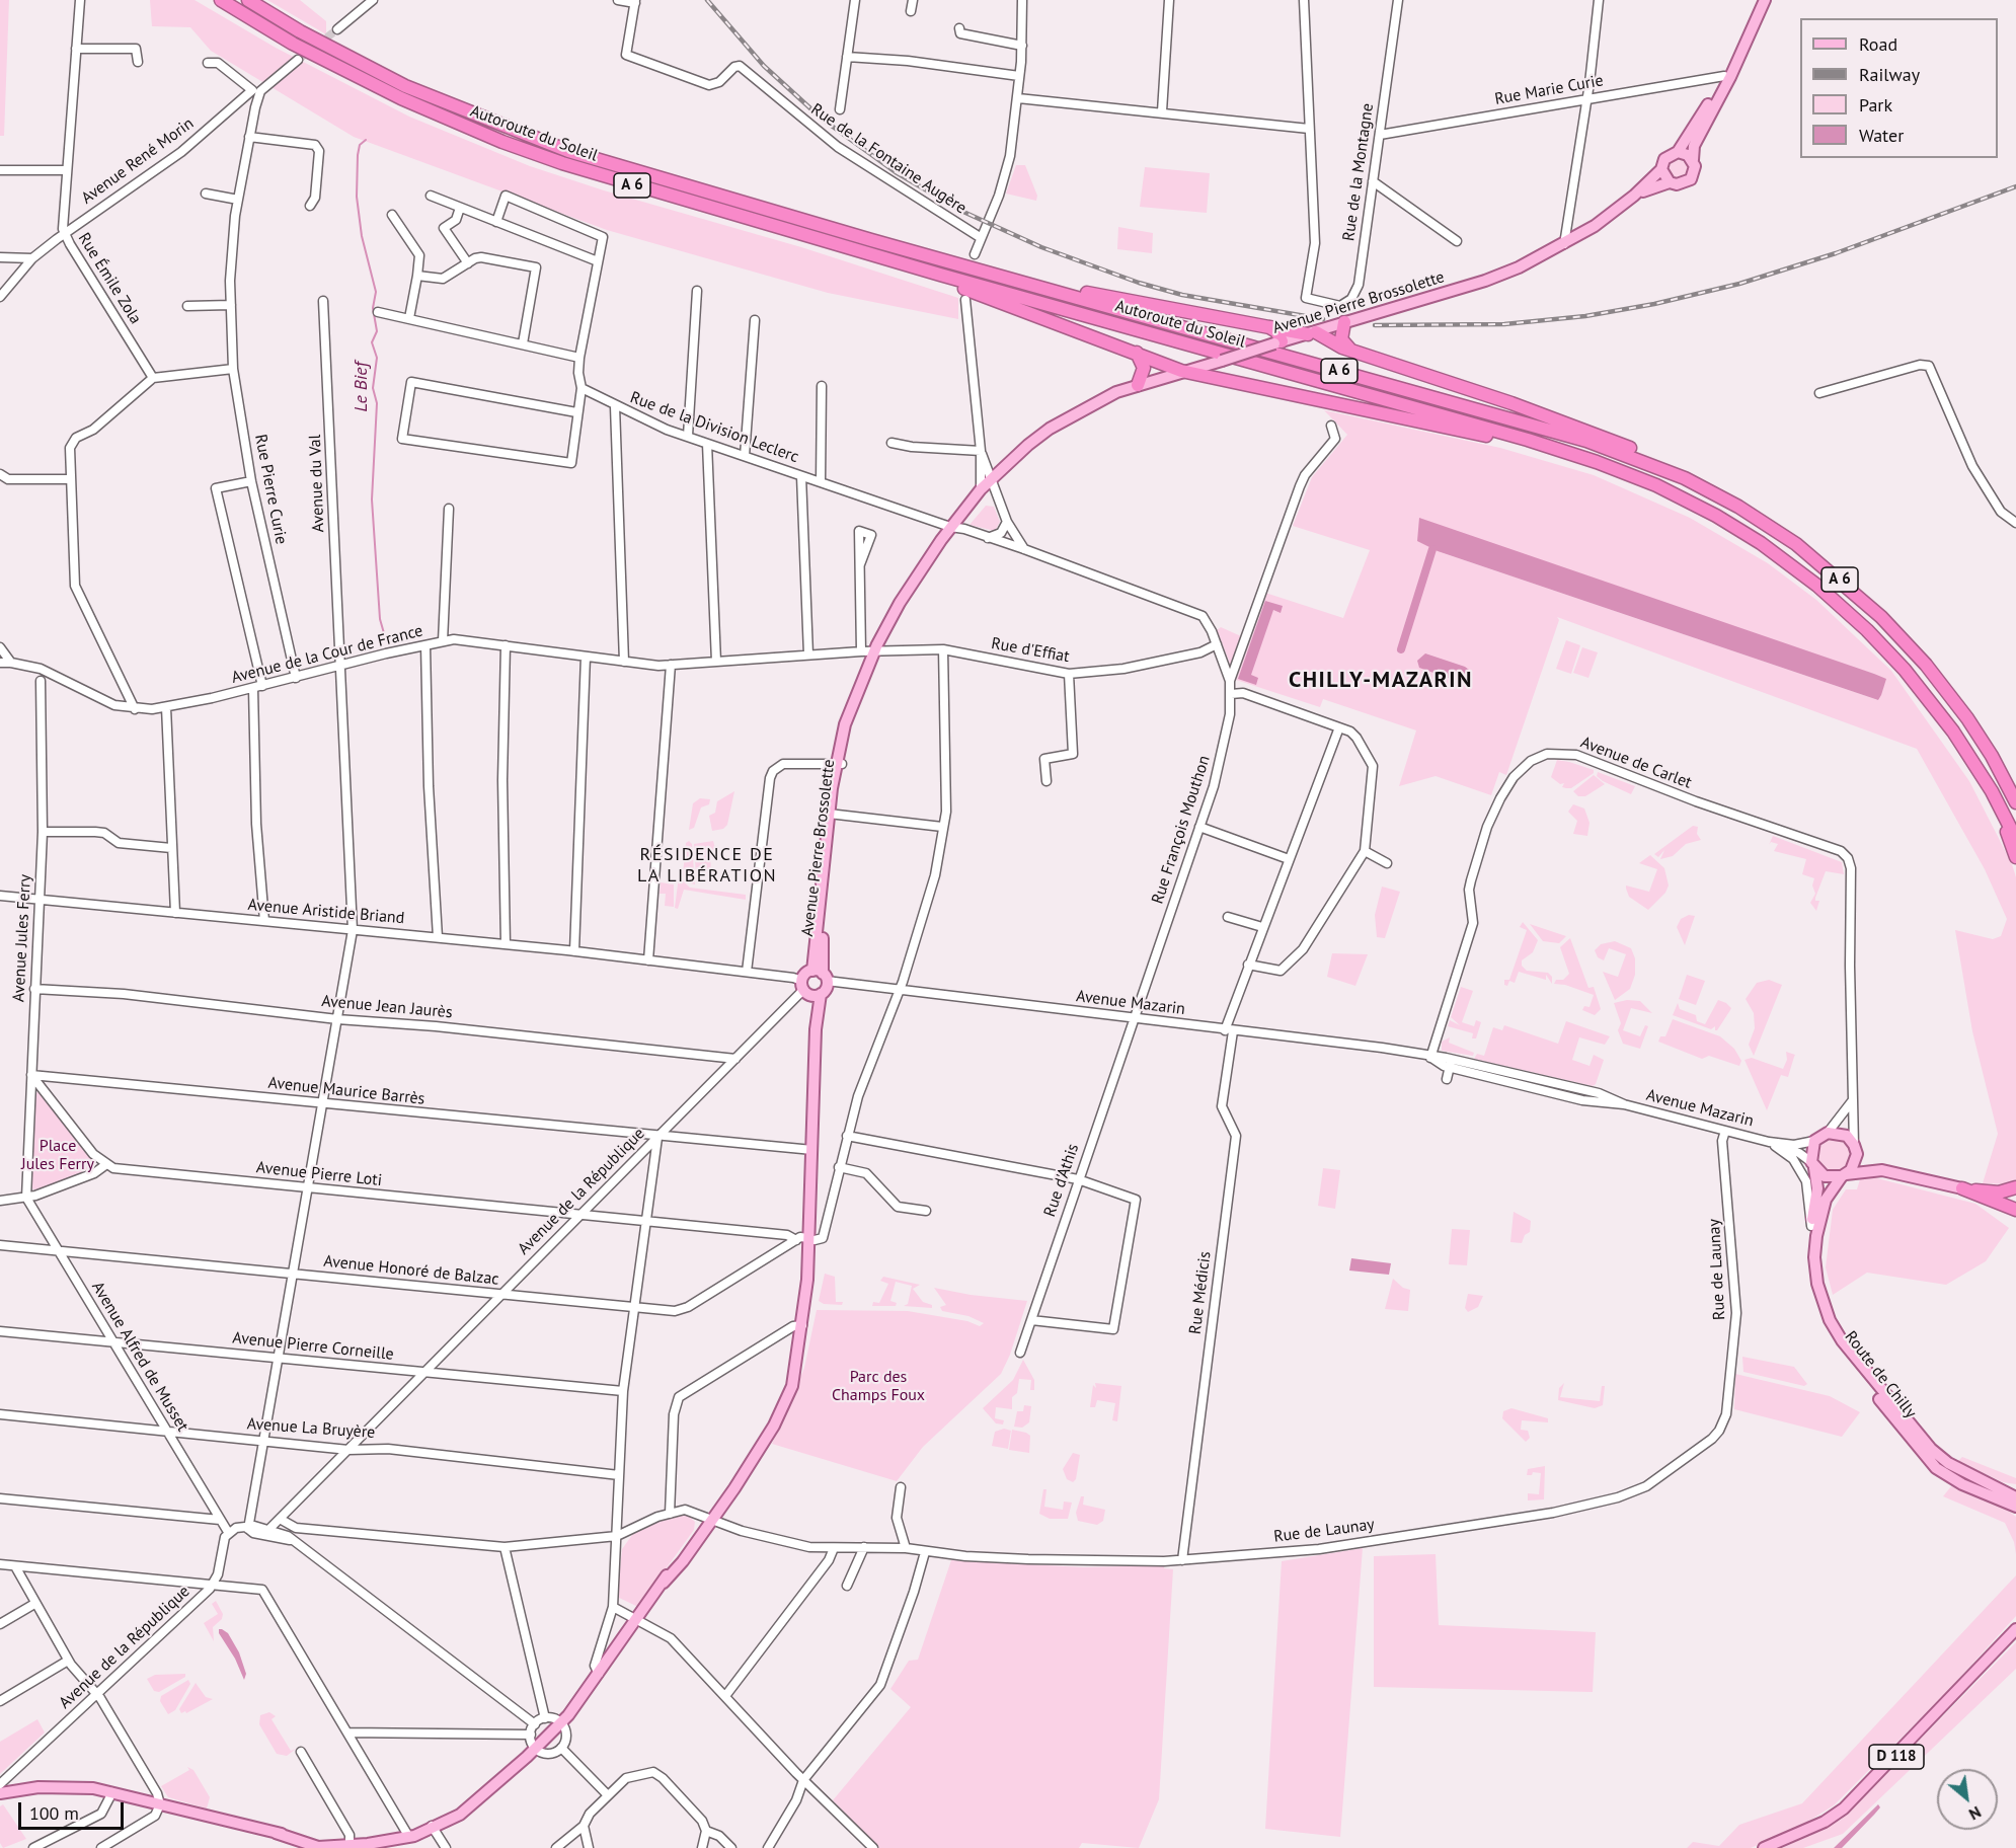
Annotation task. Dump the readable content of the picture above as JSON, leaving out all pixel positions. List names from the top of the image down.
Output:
{
  "streets": {
    "highway": ["Autoroute du Soleil", "A 6"],
    "main road": ["Avenue Pierre Brossolette", "Route de Chilly", "D 118"],
    "street": [
      "Rue Marie Curie",
      "Rue de la Fontaine Augère",
      "Avenue René Morin",
      "Rue de la Montagne",
      "Rue Émile Zola",
      "Rue de la Division Leclerc",
      "Avenue du Val",
      "Rue Pierre Curie",
      "Rue d'Effiat",
      "Avenue de la Cour de France",
      "Avenue de Carlet",
      "Rue François Mouthon",
      "Avenue Aristide Briand",
      "Avenue Jules Ferry",
      "Avenue Mazarin",
      "Avenue Jean Jaurès",
      "Avenue Maurice Barrès",
      "Avenue Pierre Loti",
      "Rue d'Athis",
      "Avenue de la République",
      "Rue de Launay",
      "Avenue Honoré de Balzac",
      "Rue Médicis",
      "Avenue Pierre Corneille",
      "Avenue Alfred de Musset",
      "Avenue La Bruyère"
    ]
  },
  "crossings": [
    ["Rue Marie Curie", "Rue de la Montagne"],
    ["Rue Marie Curie", "Avenue Pierre Brossolette"],
    ["Avenue René Morin", "Rue Émile Zola"],
    ["Avenue René Morin", "Rue Pierre Curie"],
    ["Avenue Pierre Brossolette", "Rue de la Division Leclerc"],
    ["Avenue Pierre Brossolette", "Rue d'Effiat"],
    ["Avenue Pierre Brossolette", "Avenue Mazarin"],
    ["Rue de la Division Leclerc", "Rue d'Effiat"],
    ["Rue de la Division Leclerc", "Rue François Mouthon"],
    ["Avenue du Val", "Avenue de la Cour de France"],
    ["Avenue du Val", "Avenue Aristide Briand"],
    ["Avenue du Val", "Avenue Jean Jaurès"],
    ["Avenue du Val", "Avenue Maurice Barrès"],
    ["Avenue du Val", "Avenue Pierre Loti"],
    ["Avenue du Val", "Avenue Honoré de Balzac"],
    ["Avenue du Val", "Avenue Pierre Corneille"],
    ["Avenue du Val", "Avenue La Bruyère"],
    ["Rue Pierre Curie", "Avenue de la Cour de France"],
    ["Rue d'Effiat", "Avenue de la Cour de France"],
    ["Avenue de Carlet", "Avenue Mazarin"],
    ["Rue François Mouthon", "Avenue Mazarin"],
    ["Rue François Mouthon", "Rue d'Athis"],
    ["Avenue Aristide Briand", "Avenue Jules Ferry"],
    ["Avenue Aristide Briand", "Avenue de la République"],
    ["Avenue Jules Ferry", "Avenue Jean Jaurès"],
    ["Avenue Jules Ferry", "Avenue Maurice Barrès"],
    ["Avenue Jules Ferry", "Avenue Alfred de Musset"],
    ["Avenue Mazarin", "Rue d'Athis"],
    ["Avenue Mazarin", "Rue de Launay"],
    ["Avenue Mazarin", "Rue Médicis"],
    ["Avenue Mazarin", "Route de Chilly"],
    ["Avenue Jean Jaurès", "Avenue de la République"],
    ["Avenue Maurice Barrès", "Avenue de la République"],
    ["Avenue Pierre Loti", "Avenue de la République"],
    ["Avenue Pierre Loti", "Avenue Honoré de Balzac"],
    ["Avenue de la République", "Rue de Launay"],
    ["Avenue de la République", "Avenue Honoré de Balzac"],
    ["Avenue de la République", "Avenue Pierre Corneille"],
    ["Avenue de la République", "Avenue Alfred de Musset"],
    ["Avenue de la République", "Avenue La Bruyère"],
    ["Rue de Launay", "Rue Médicis"],
    ["Avenue Honoré de Balzac", "Avenue Alfred de Musset"],
    ["Avenue Pierre Corneille", "Avenue Alfred de Musset"],
    ["Avenue Alfred de Musset", "Avenue La Bruyère"]
  ],
  "districts": ["CHILLY-MAZARIN", "RÉSIDENCE DE LA LIBÉRATION"],
  "water": ["Le Bief"],
  "parks": ["Place Jules Ferry", "Parc des Champs Foux"],
  "legend": [
    "Road",
    "Railway",
    "Park",
    "Water"
  ],
  "scale_bar": "100 m",
  "north": "bottom right"
}
